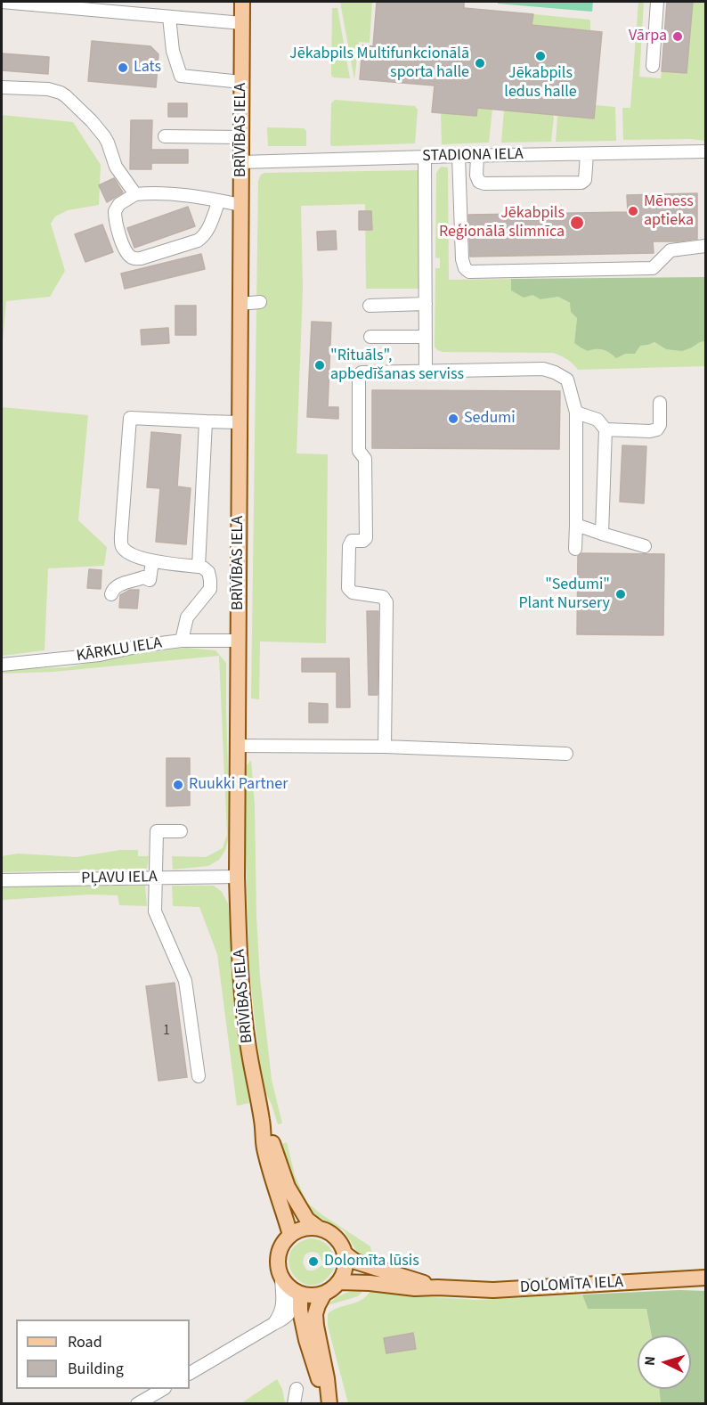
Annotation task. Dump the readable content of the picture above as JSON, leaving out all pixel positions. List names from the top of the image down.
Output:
{
  "streets": {
    "main road": ["BRĪVĪBAS IELA", "DOLOMĪTA IELA"],
    "street": ["STADIONA IELA", "KĀRKLU IELA", "PĻAVU IELA"]
  },
  "crossings": [
    ["BRĪVĪBAS IELA", "STADIONA IELA"],
    ["BRĪVĪBAS IELA", "KĀRKLU IELA"],
    ["BRĪVĪBAS IELA", "PĻAVU IELA"],
    ["BRĪVĪBAS IELA", "DOLOMĪTA IELA"]
  ],
  "places": [
    "Vārpa",
    "Jēkabpils ledus halle",
    "Jēkabpils Multifunkcionālā sporta halle",
    "Lats",
    "Mēness aptieka",
    "Jēkabpils Reģionālā slimnīca",
    "\"Rituāls\", apbedīšanas serviss",
    "Sedumi",
    "\"Sedumi\" Plant Nursery",
    "Ruukki Partner",
    "Dolomīta lūsis"
  ],
  "house_numbers": ["1"],
  "legend": ["Road", "Building"],
  "north": "left"
}
